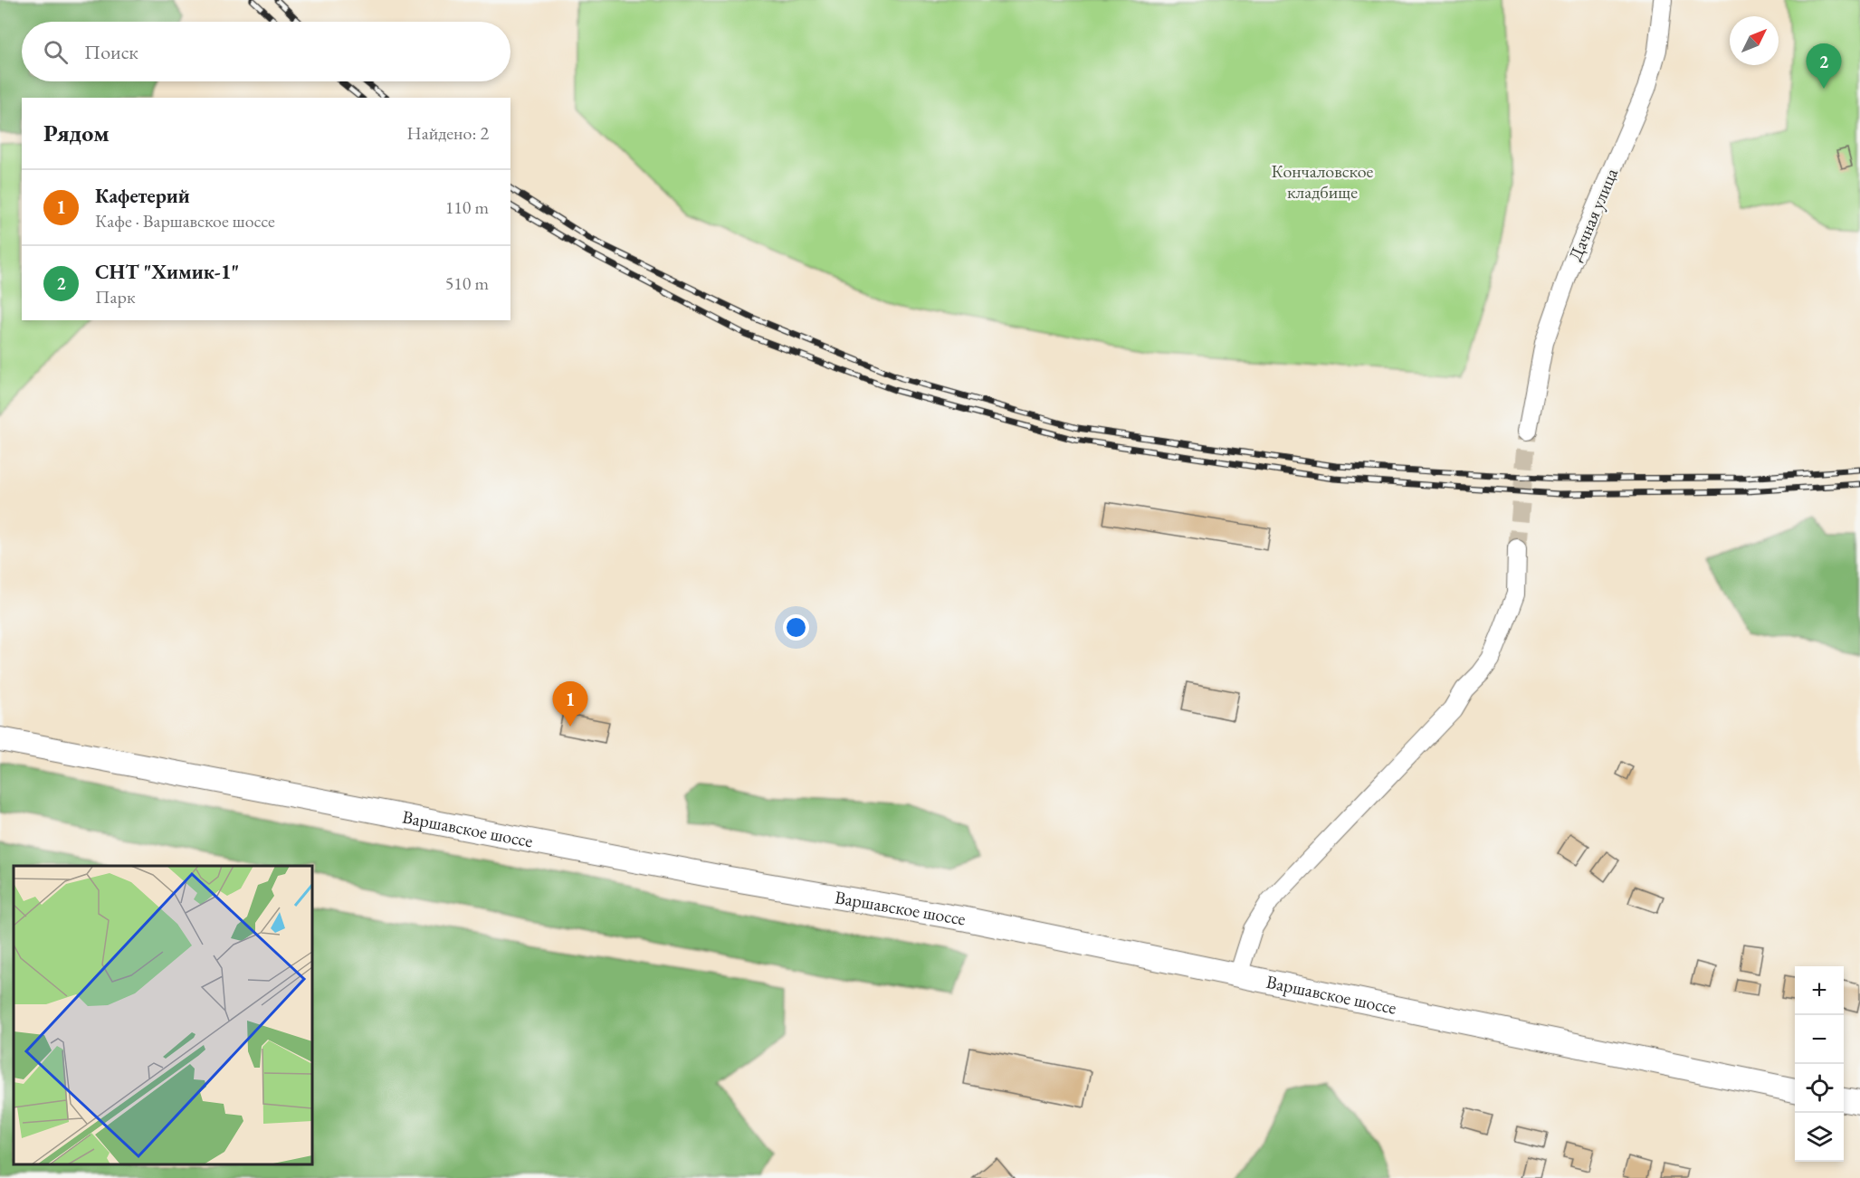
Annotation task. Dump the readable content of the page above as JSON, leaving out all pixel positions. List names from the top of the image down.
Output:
{
  "streets": {
    "main road": ["Варшавское шоссе"],
    "street": ["Дачная улица"]
  },
  "parks": ["Кончаловское кладбище"],
  "north": "top right",
  "page": {
    "search": "Поиск",
    "pins": ["2", "1"],
    "heading": ["Рядом", "Найдено: 2"],
    "list": [
      {
        "mark": "1",
        "name": "Кафетерий",
        "note": "Кафе · Варшавское шоссе",
        "value": "110 m"
      },
      {
        "mark": "2",
        "name": "СНТ \"Химик-1\"",
        "note": "Парк",
        "value": "510 m"
      }
    ],
    "map_buttons": ["+", "−"]
  }
}
